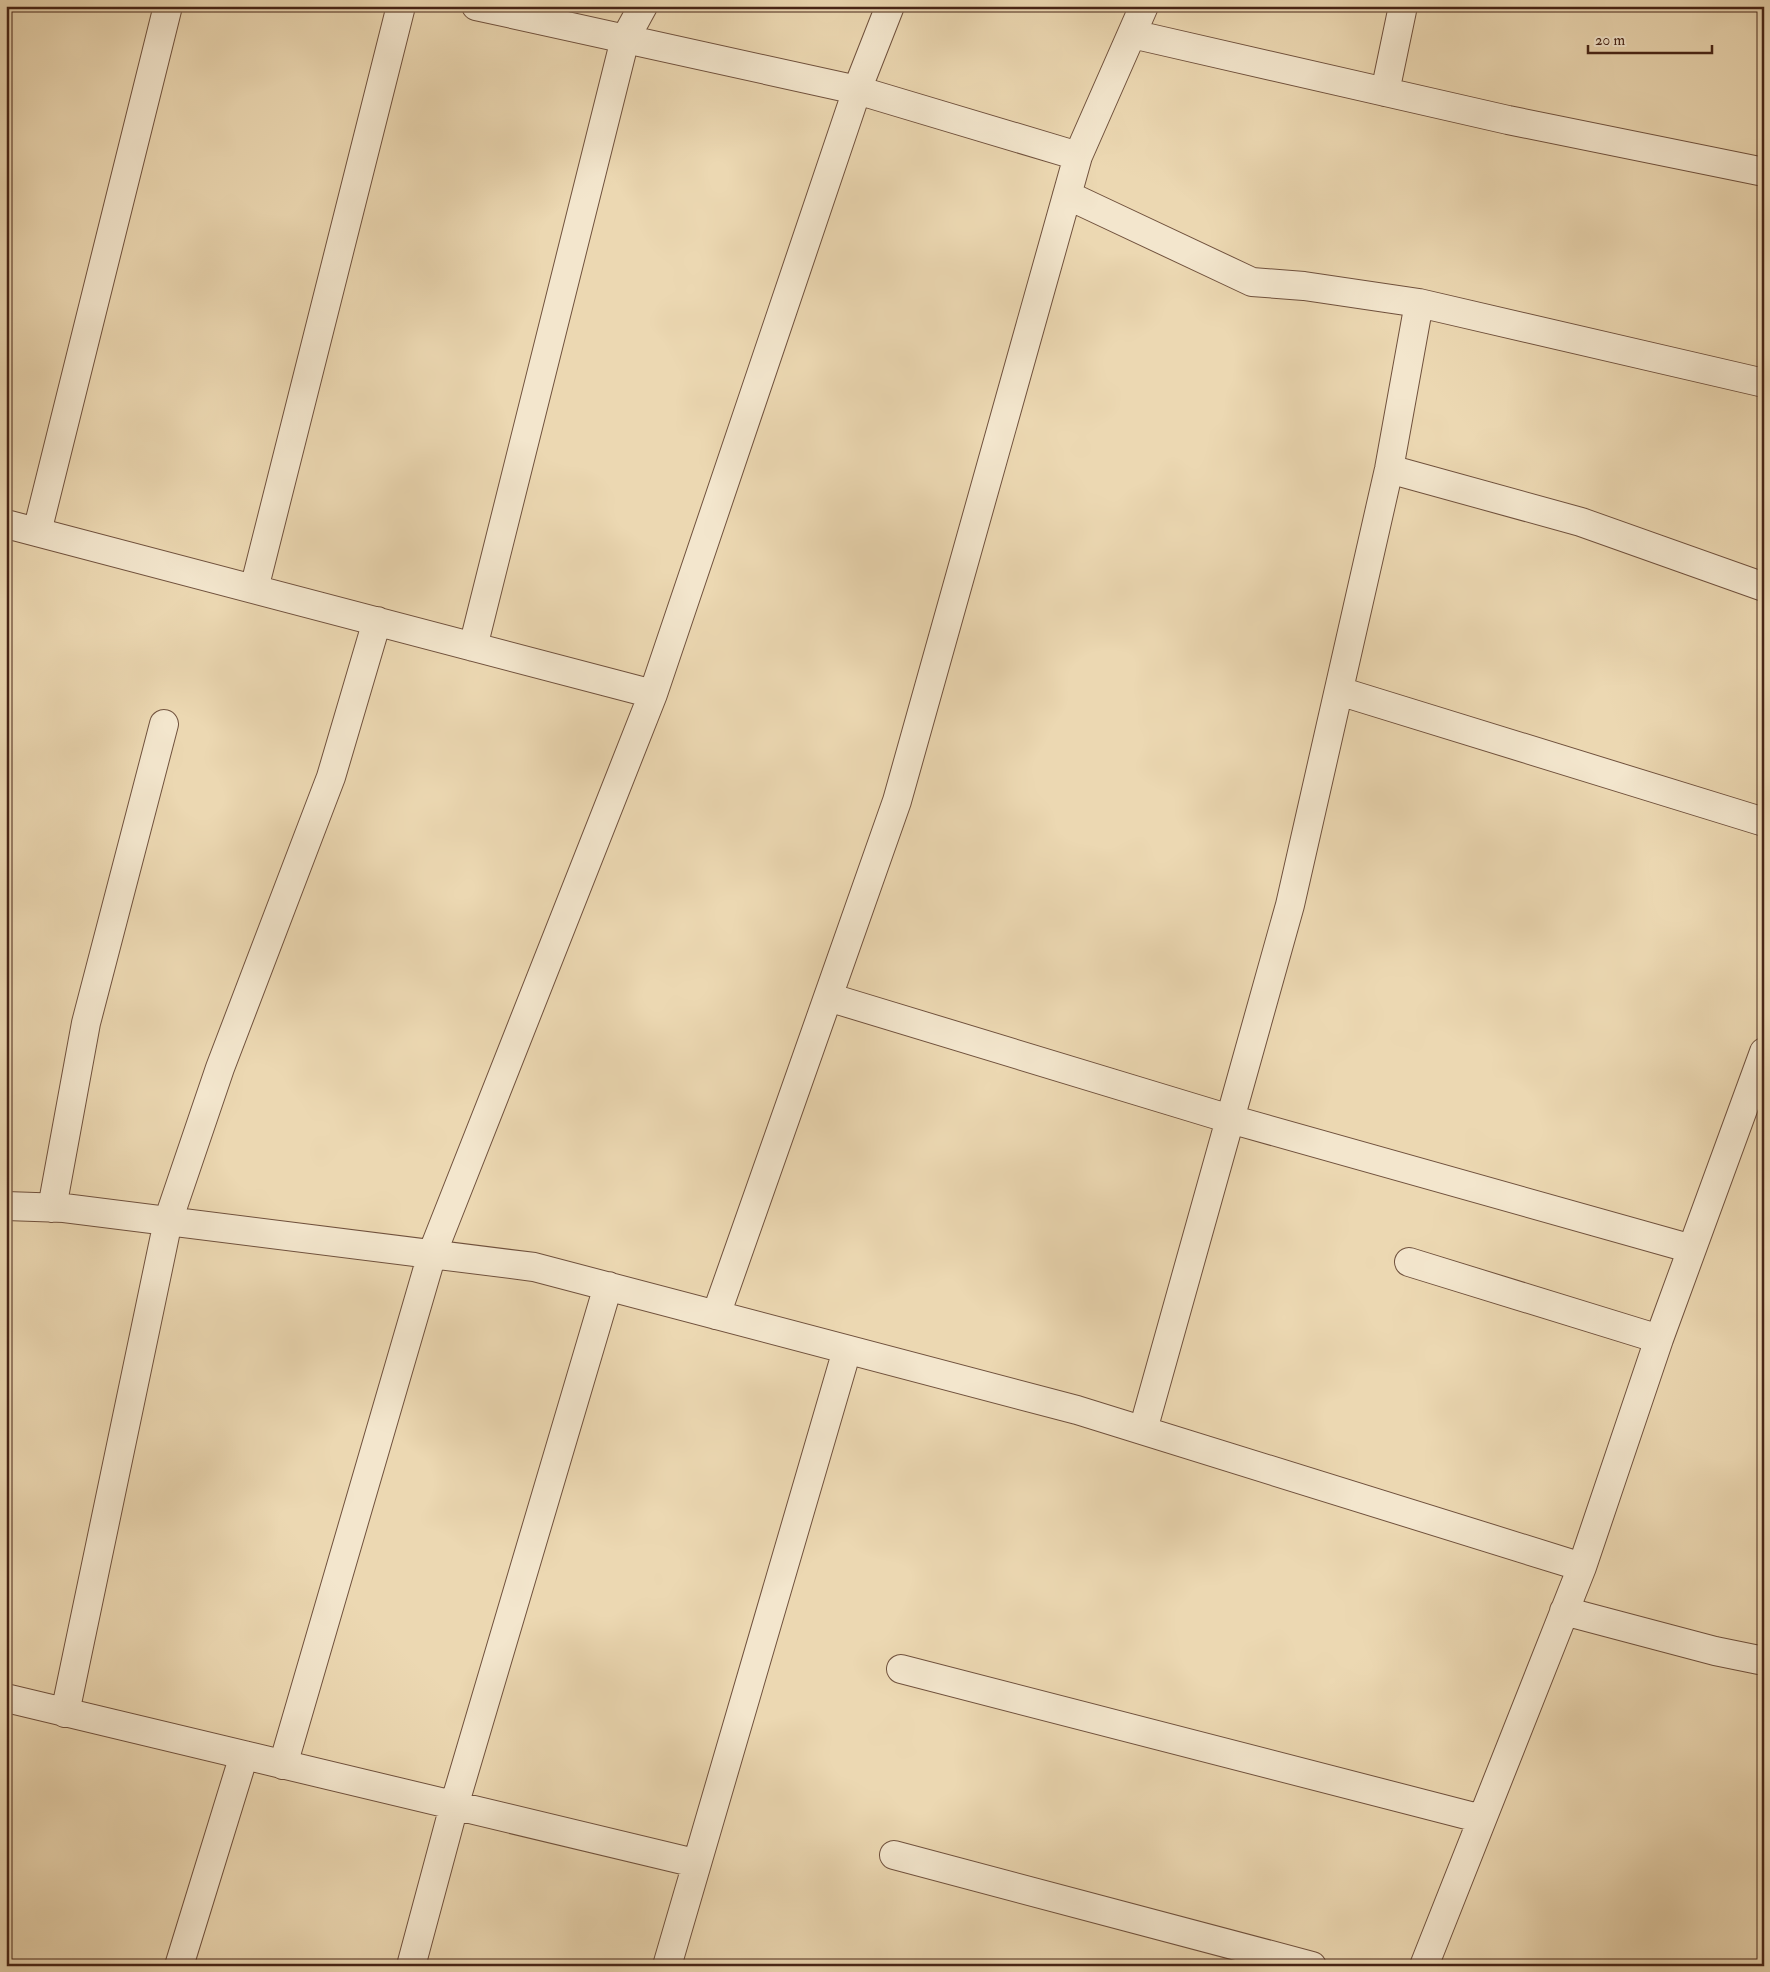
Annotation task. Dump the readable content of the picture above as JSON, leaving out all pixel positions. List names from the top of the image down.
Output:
{
  "scale_bar": "20 m"
}
